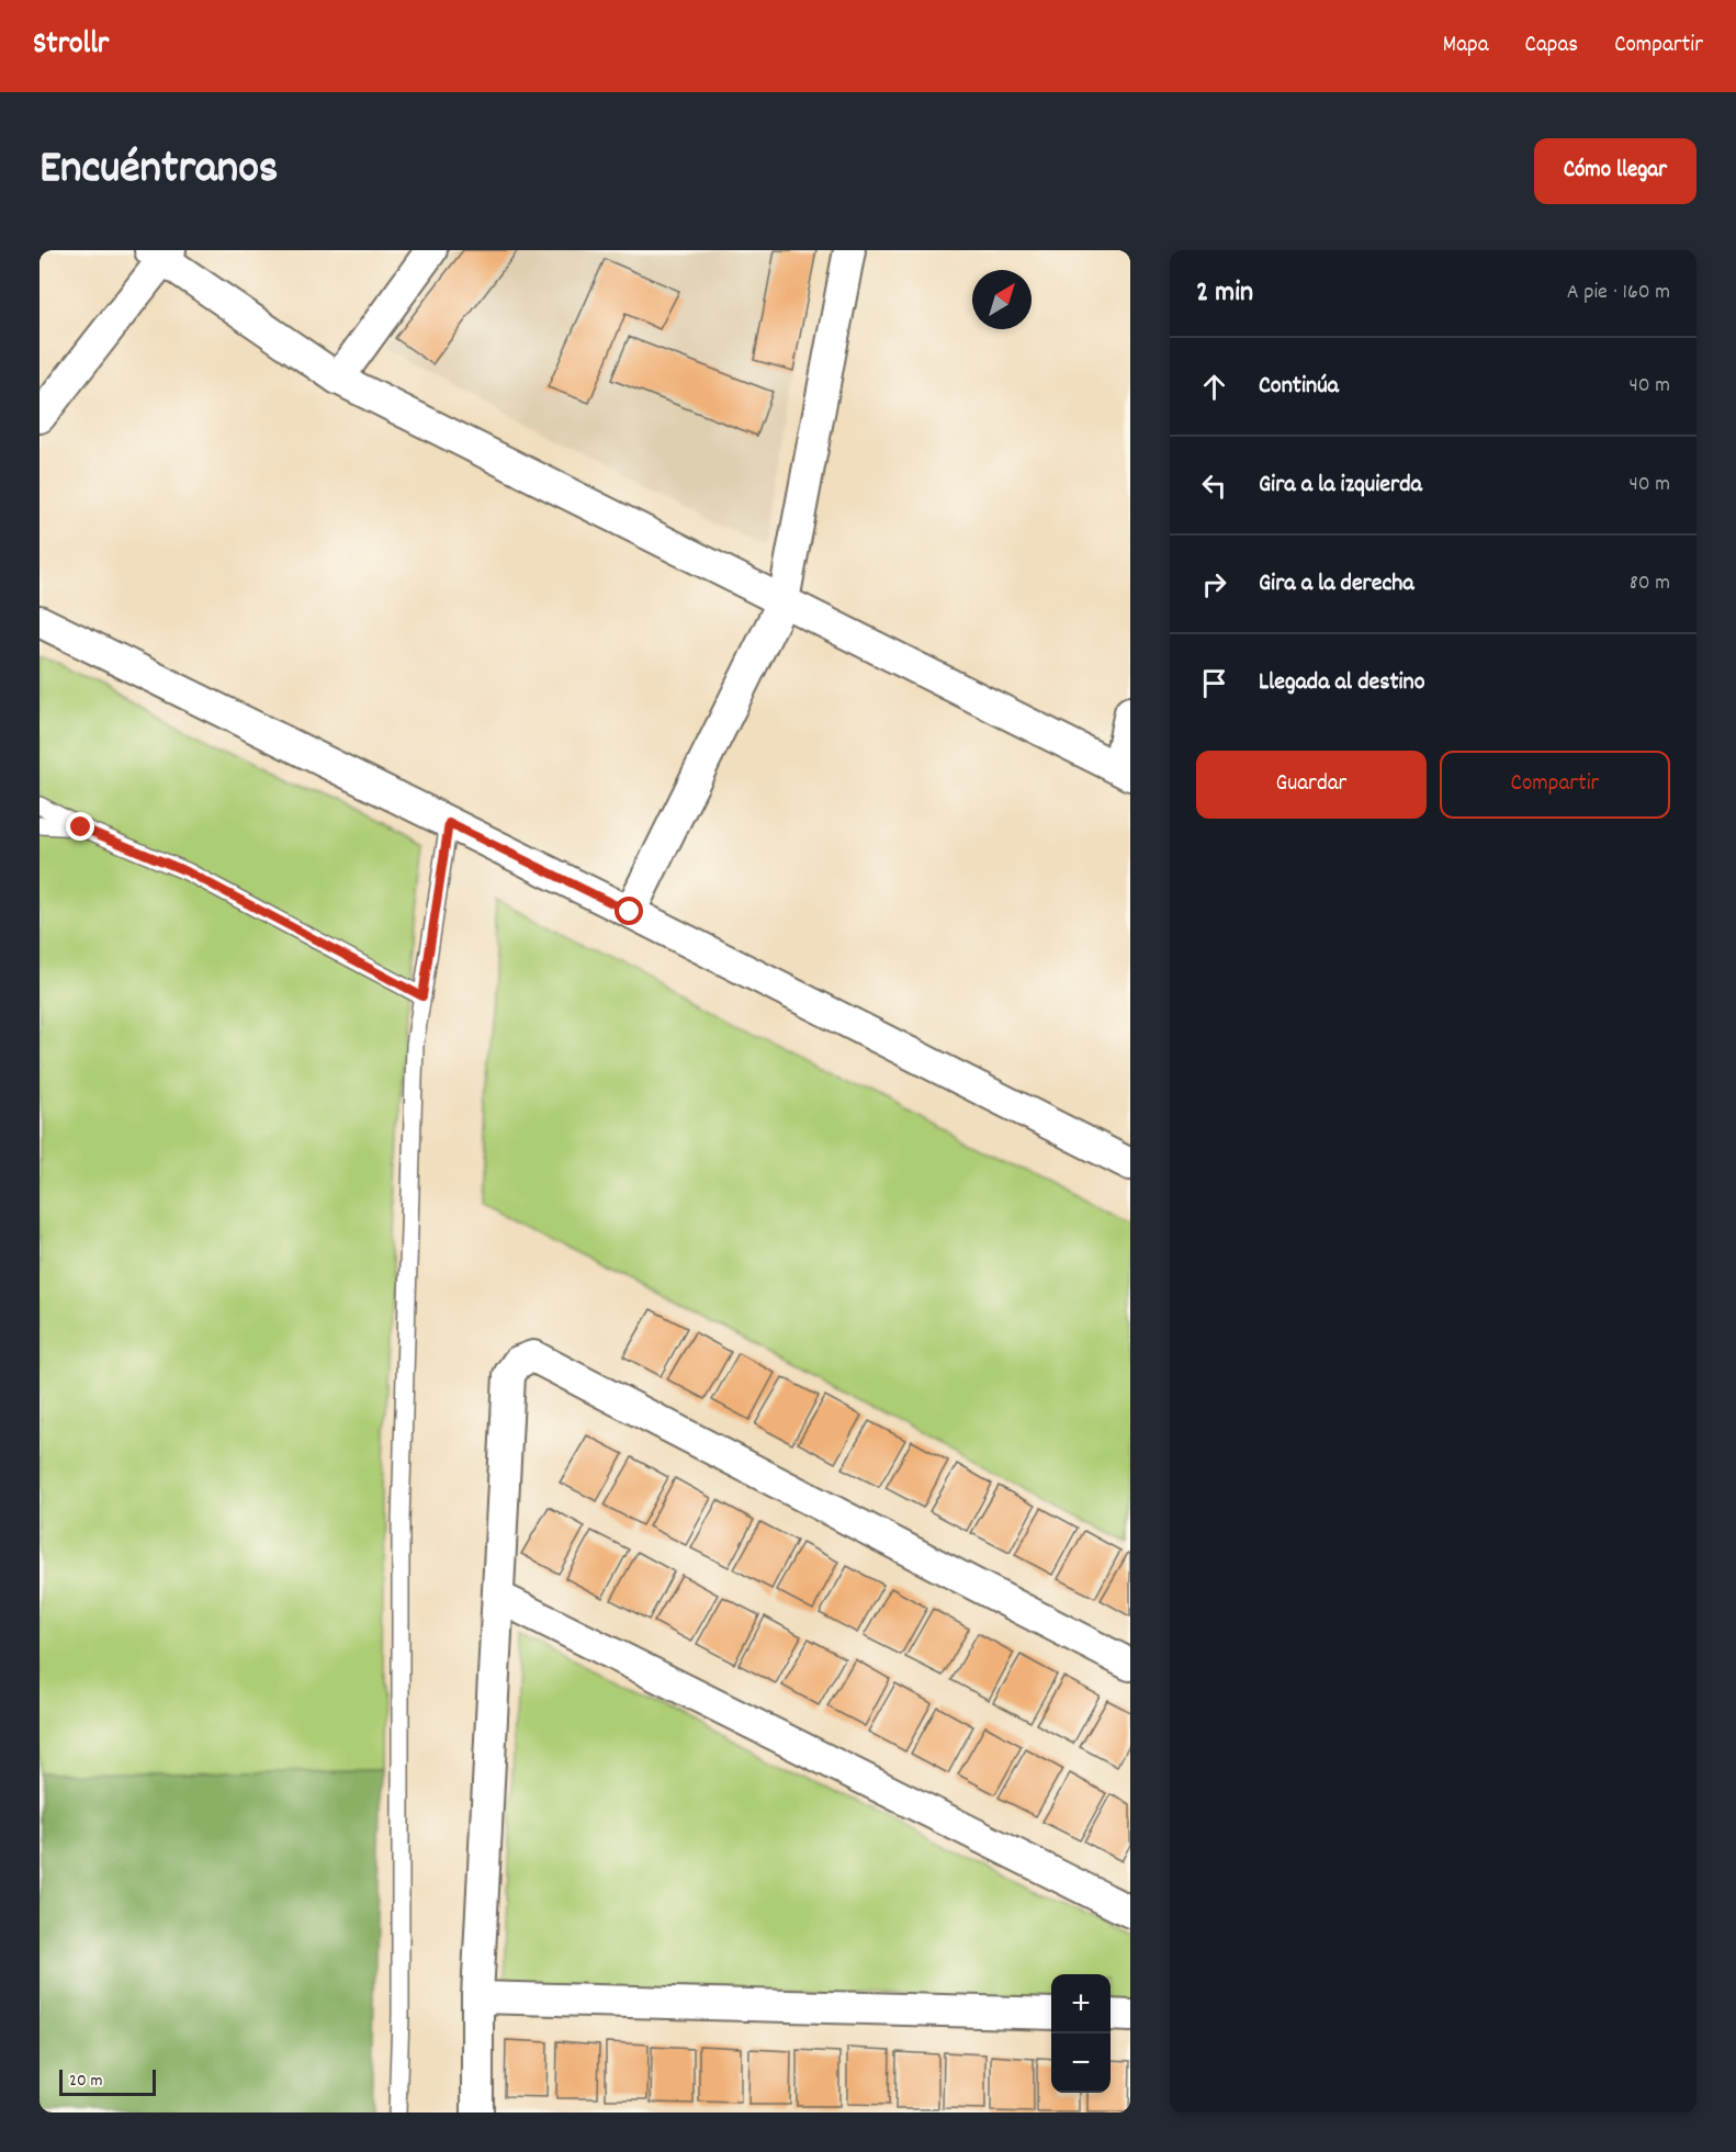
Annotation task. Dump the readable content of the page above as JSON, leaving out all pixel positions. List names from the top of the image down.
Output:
{
  "scale_bar": "20 m",
  "north": "top right",
  "page": {
    "header": "Strollr",
    "nav": ["Mapa", "Capas", "Compartir"],
    "title": "Encuéntranos",
    "buttons": [
      "Cómo llegar",
      ["Guardar", "Compartir"]
    ],
    "heading": ["2 min", "A pie · 160 m"],
    "list": [
      ["Continúa", "40 m"],
      ["Gira a la izquierda", "40 m"],
      ["Gira a la derecha", "80 m"],
      "Llegada al destino"
    ],
    "map_buttons": ["+", "−"],
    "scale": "20 m"
  }
}
